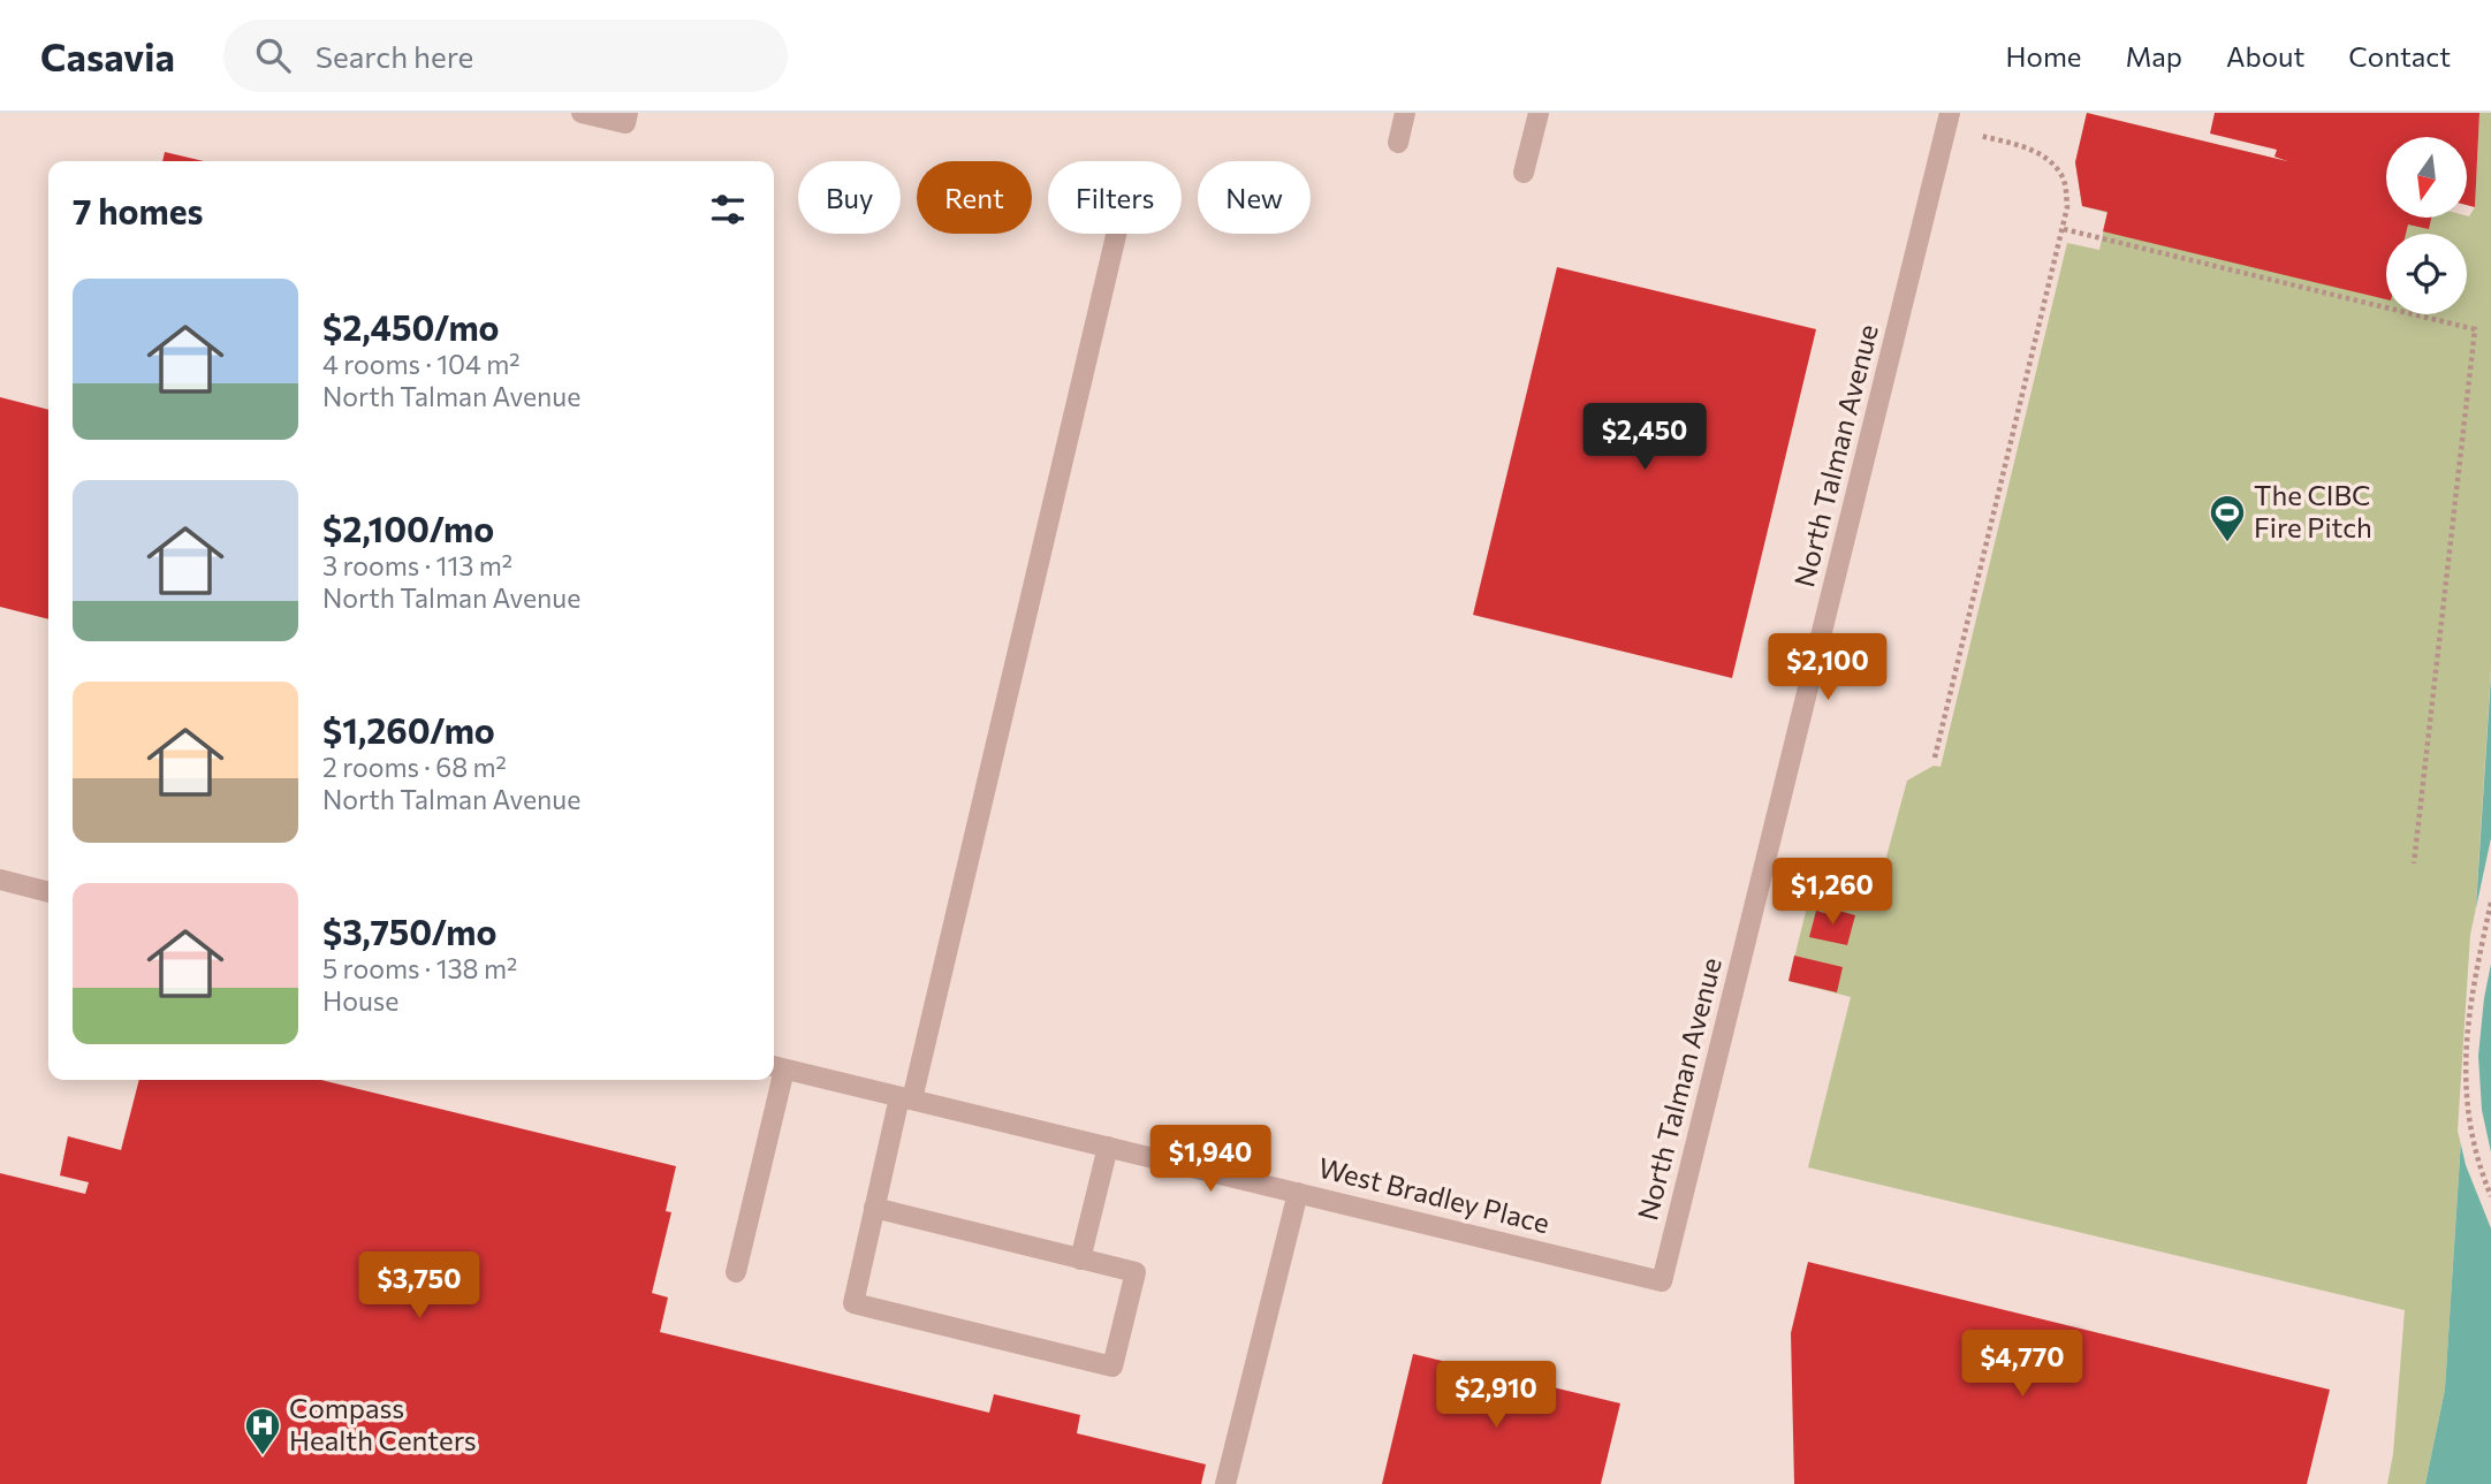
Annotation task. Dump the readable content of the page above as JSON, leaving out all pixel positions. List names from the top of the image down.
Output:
{
  "streets": {
    "street": ["North Talman Avenue", "West Bradley Place"]
  },
  "crossings": [
    ["North Talman Avenue", "West Bradley Place"]
  ],
  "places": {
    "sports": ["The CIBC Fire Pitch"],
    "hospital": ["Compass Health Centers"]
  },
  "north": "bottom",
  "page": {
    "header": "Casavia",
    "search": "Search here",
    "nav": [
      "Home",
      "Map",
      "About",
      "Contact"
    ],
    "chip": [
      "Buy",
      "Rent",
      "Filters",
      "New"
    ],
    "heading": "7 homes",
    "list": [
      {
        "name": "$2,450/mo",
        "note": "4 rooms · 104 m² · North Talman Avenue"
      },
      {
        "name": "$2,100/mo",
        "note": "3 rooms · 113 m² · North Talman Avenue"
      },
      {
        "name": "$1,260/mo",
        "note": "2 rooms · 68 m² · North Talman Avenue"
      },
      {
        "name": "$3,750/mo",
        "note": "5 rooms · 138 m² · House"
      }
    ],
    "price": [
      "$2,450",
      "$2,100",
      "$1,260",
      "$1,940",
      "$3,750",
      "$4,770",
      "$2,910"
    ]
  }
}
